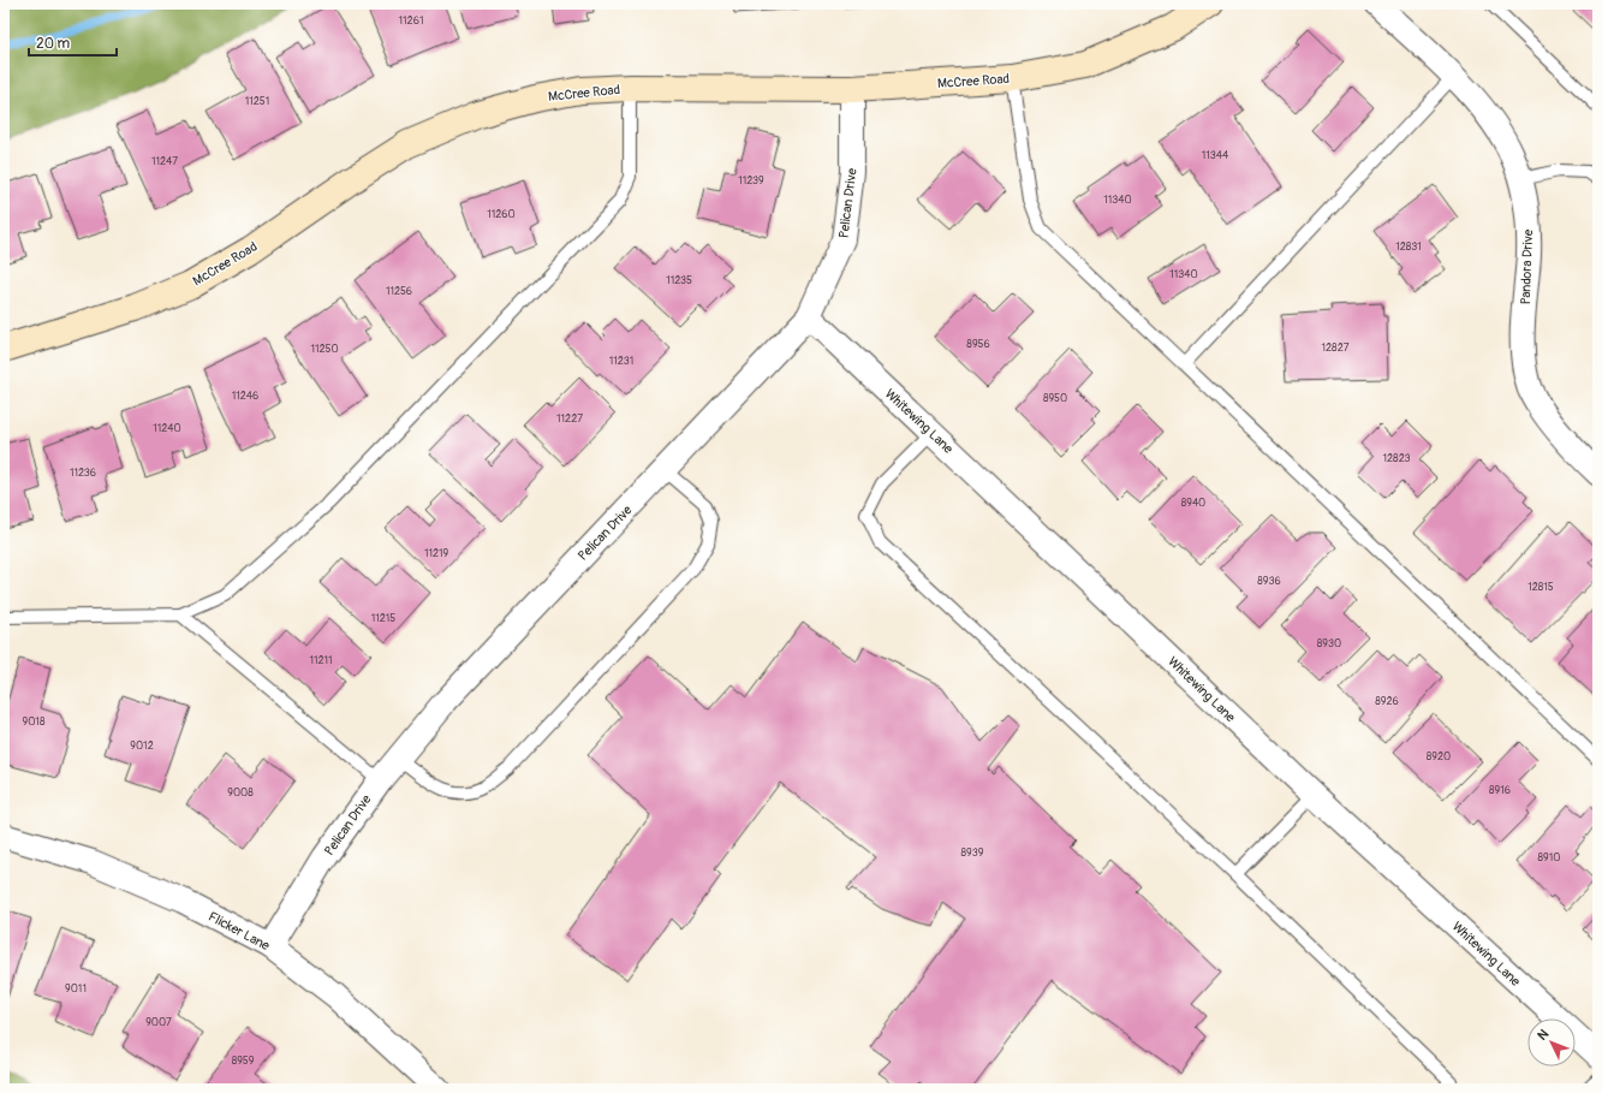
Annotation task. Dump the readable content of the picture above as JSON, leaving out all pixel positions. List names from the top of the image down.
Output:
{
  "streets": {
    "street": [
      "McCree Road",
      "Pelican Drive",
      "Pandora Drive",
      "Whitewing Lane",
      "Flicker Lane"
    ]
  },
  "crossings": [
    ["McCree Road", "Pelican Drive"],
    ["Pelican Drive", "Whitewing Lane"],
    ["Pelican Drive", "Flicker Lane"]
  ],
  "house_numbers": [
    "11261",
    "11251",
    "11344",
    "11247",
    "11239",
    "11340",
    "11260",
    "12831",
    "11340",
    "11235",
    "11256",
    "8956",
    "12827",
    "11250",
    "11231",
    "11246",
    "8950",
    "11227",
    "11240",
    "12823",
    "11236",
    "8940",
    "11219",
    "8936",
    "12815",
    "11215",
    "8930",
    "11211",
    "8926",
    "9018",
    "9012",
    "8920",
    "8916",
    "9008",
    "8939",
    "8910",
    "9011",
    "9007",
    "8959"
  ],
  "scale_bar": "20 m",
  "north": "top left"
}
